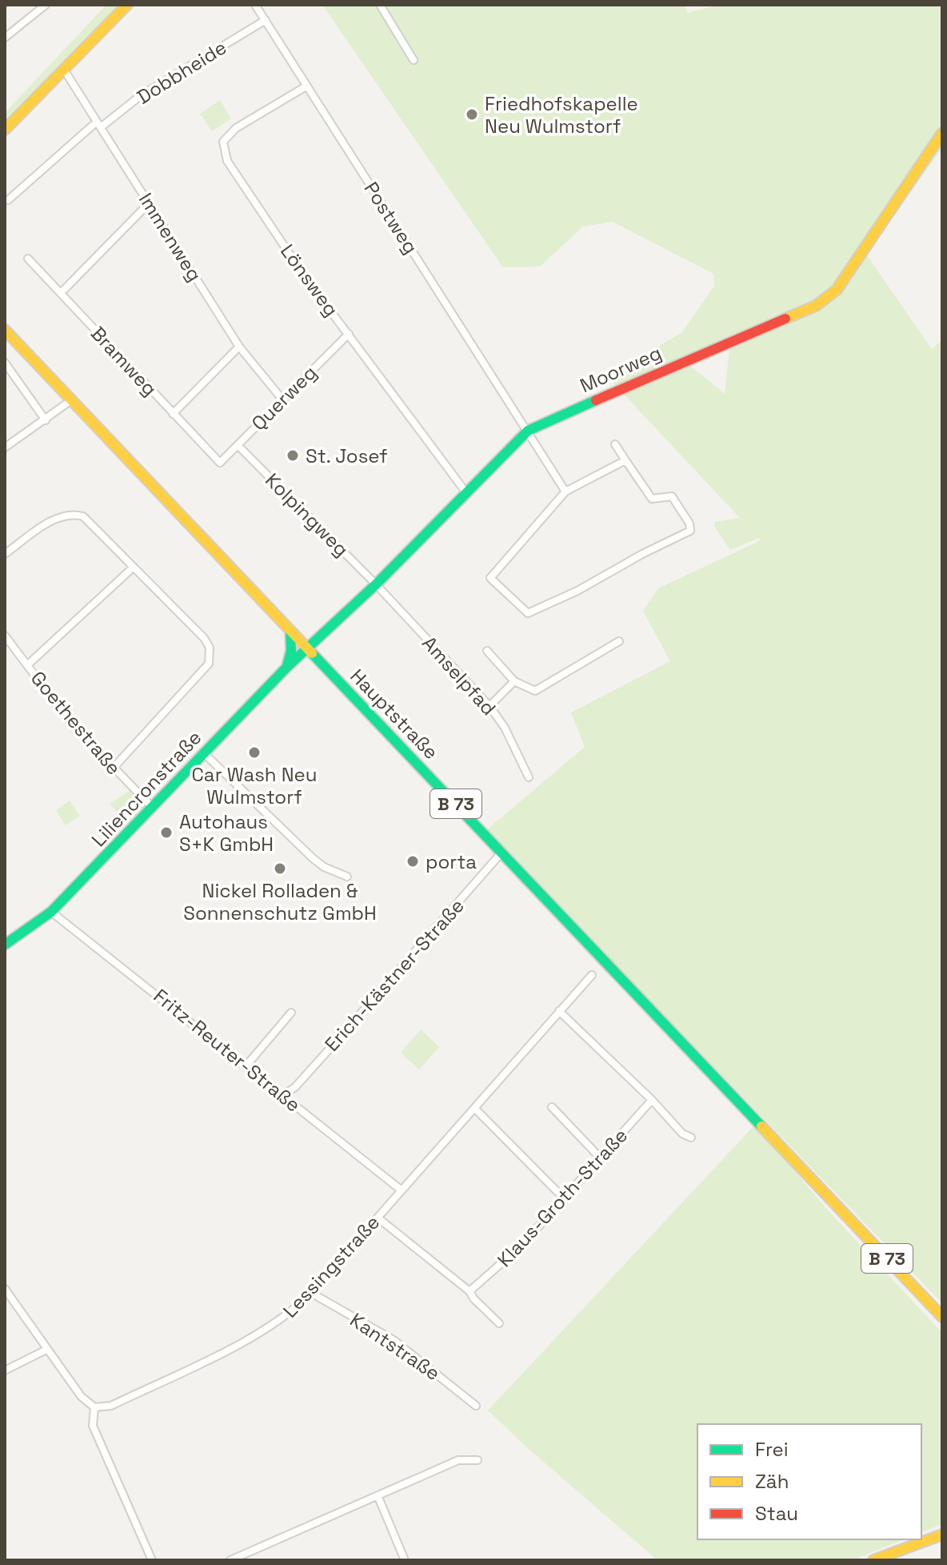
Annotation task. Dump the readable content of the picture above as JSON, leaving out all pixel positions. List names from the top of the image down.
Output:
{
  "streets": {
    "main road": [
      "Moorweg",
      "Hauptstraße",
      "Liliencronstraße",
      "B 73"
    ],
    "street": [
      "Dobbheide",
      "Postweg",
      "Immenweg",
      "Lönsweg",
      "Bramweg",
      "Querweg",
      "Kolpingweg",
      "Amselpfad",
      "Goethestraße",
      "Erich-Kästner-Straße",
      "Fritz-Reuter-Straße",
      "Klaus-Groth-Straße",
      "Lessingstraße",
      "Kantstraße"
    ]
  },
  "crossings": [
    ["Dobbheide", "Postweg"],
    ["Dobbheide", "Immenweg"],
    ["Postweg", "Lönsweg"],
    ["Postweg", "Moorweg"],
    ["Immenweg", "Querweg"],
    ["Lönsweg", "Moorweg"],
    ["Lönsweg", "Querweg"],
    ["Bramweg", "Querweg"],
    ["Moorweg", "Kolpingweg"],
    ["Moorweg", "Amselpfad"],
    ["Moorweg", "Hauptstraße"],
    ["Moorweg", "Liliencronstraße"],
    ["Querweg", "Kolpingweg"],
    ["Kolpingweg", "Amselpfad"],
    ["Hauptstraße", "Liliencronstraße"],
    ["Hauptstraße", "Erich-Kästner-Straße"],
    ["Goethestraße", "Liliencronstraße"],
    ["Liliencronstraße", "Fritz-Reuter-Straße"],
    ["Erich-Kästner-Straße", "Fritz-Reuter-Straße"],
    ["Fritz-Reuter-Straße", "Lessingstraße"],
    ["Lessingstraße", "Kantstraße"]
  ],
  "places": [
    "Friedhofskapelle Neu Wulmstorf",
    "St. Josef",
    "Car Wash Neu Wulmstorf",
    "Autohaus S+K GmbH",
    "porta",
    "Nickel Rolladen & Sonnenschutz GmbH"
  ],
  "legend": ["Frei", "Zäh", "Stau"]
}
